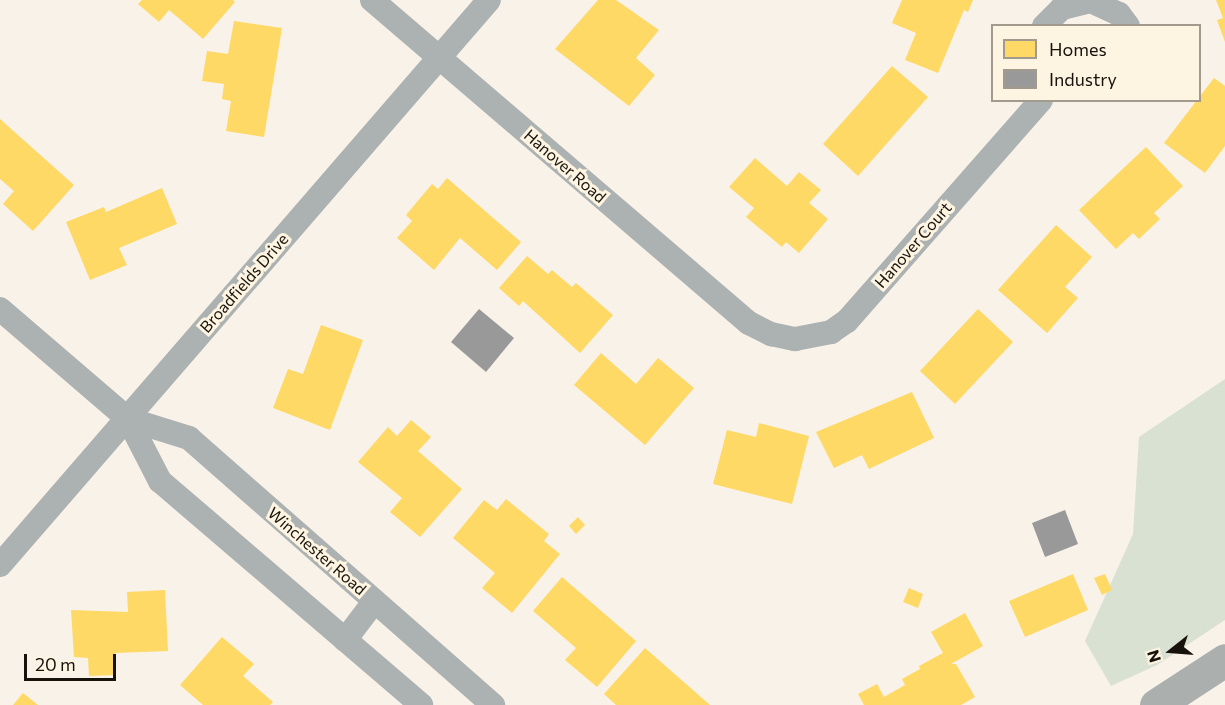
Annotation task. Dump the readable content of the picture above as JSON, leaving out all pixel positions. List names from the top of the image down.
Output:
{
  "streets": {
    "street": [
      "Hanover Road",
      "Hanover Court",
      "Broadfields Drive",
      "Winchester Road"
    ]
  },
  "crossings": [
    ["Hanover Road", "Hanover Court"],
    ["Hanover Road", "Broadfields Drive"],
    ["Broadfields Drive", "Winchester Road"]
  ],
  "legend": ["Homes", "Industry"],
  "scale_bar": "20 m",
  "north": "left"
}
